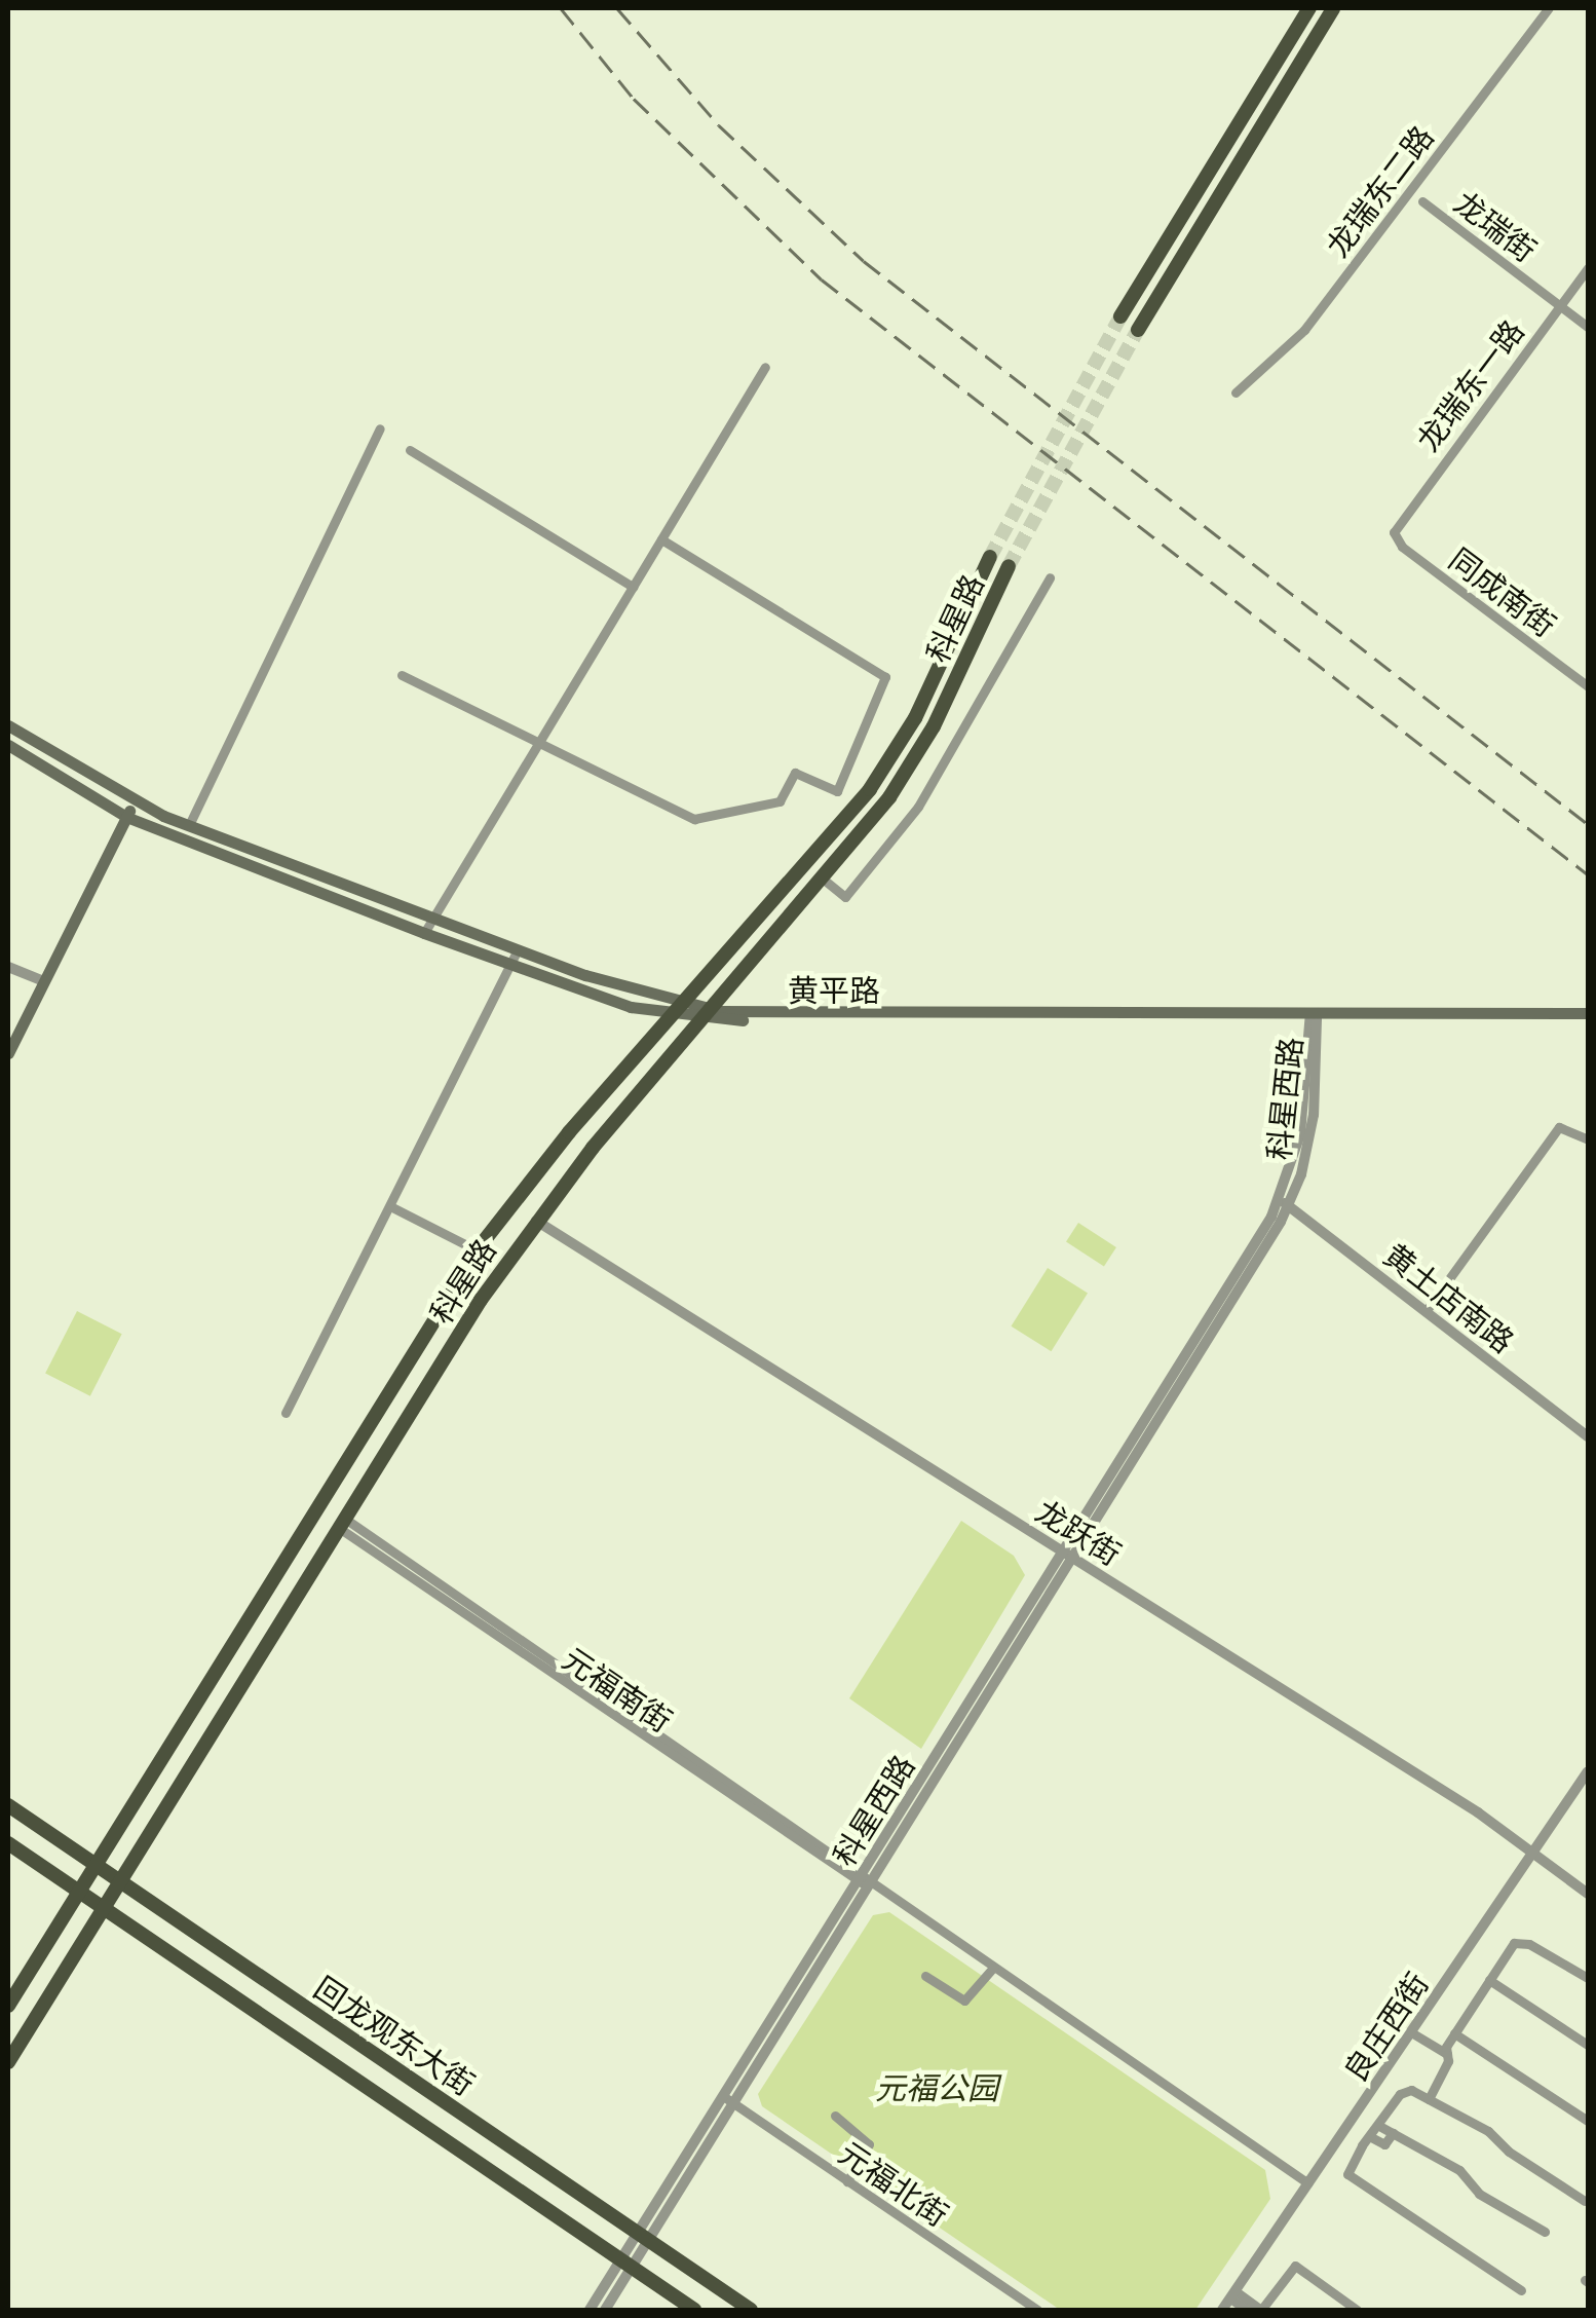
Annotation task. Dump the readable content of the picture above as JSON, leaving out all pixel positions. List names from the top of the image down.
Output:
{
  "streets": {
    "main road": ["科星路", "黄平路", "回龙观东大街"],
    "street": [
      "龙瑞东二路",
      "龙瑞街",
      "龙瑞东一路",
      "同成南街",
      "科星西路",
      "黄土店南路",
      "龙跃街",
      "元福南街",
      "良庄西街",
      "元福北街"
    ]
  },
  "crossings": [
    ["龙瑞街", "龙瑞东一路"],
    ["龙瑞东一路", "同成南街"],
    ["科星路", "黄平路"],
    ["科星路", "龙跃街"],
    ["科星路", "元福南街"],
    ["科星路", "回龙观东大街"],
    ["黄平路", "科星西路"],
    ["科星西路", "黄土店南路"],
    ["科星西路", "龙跃街"],
    ["科星西路", "元福南街"],
    ["科星西路", "回龙观东大街"],
    ["科星西路", "元福北街"],
    ["龙跃街", "良庄西街"],
    ["元福南街", "良庄西街"]
  ],
  "parks": ["元福公园"]
}
